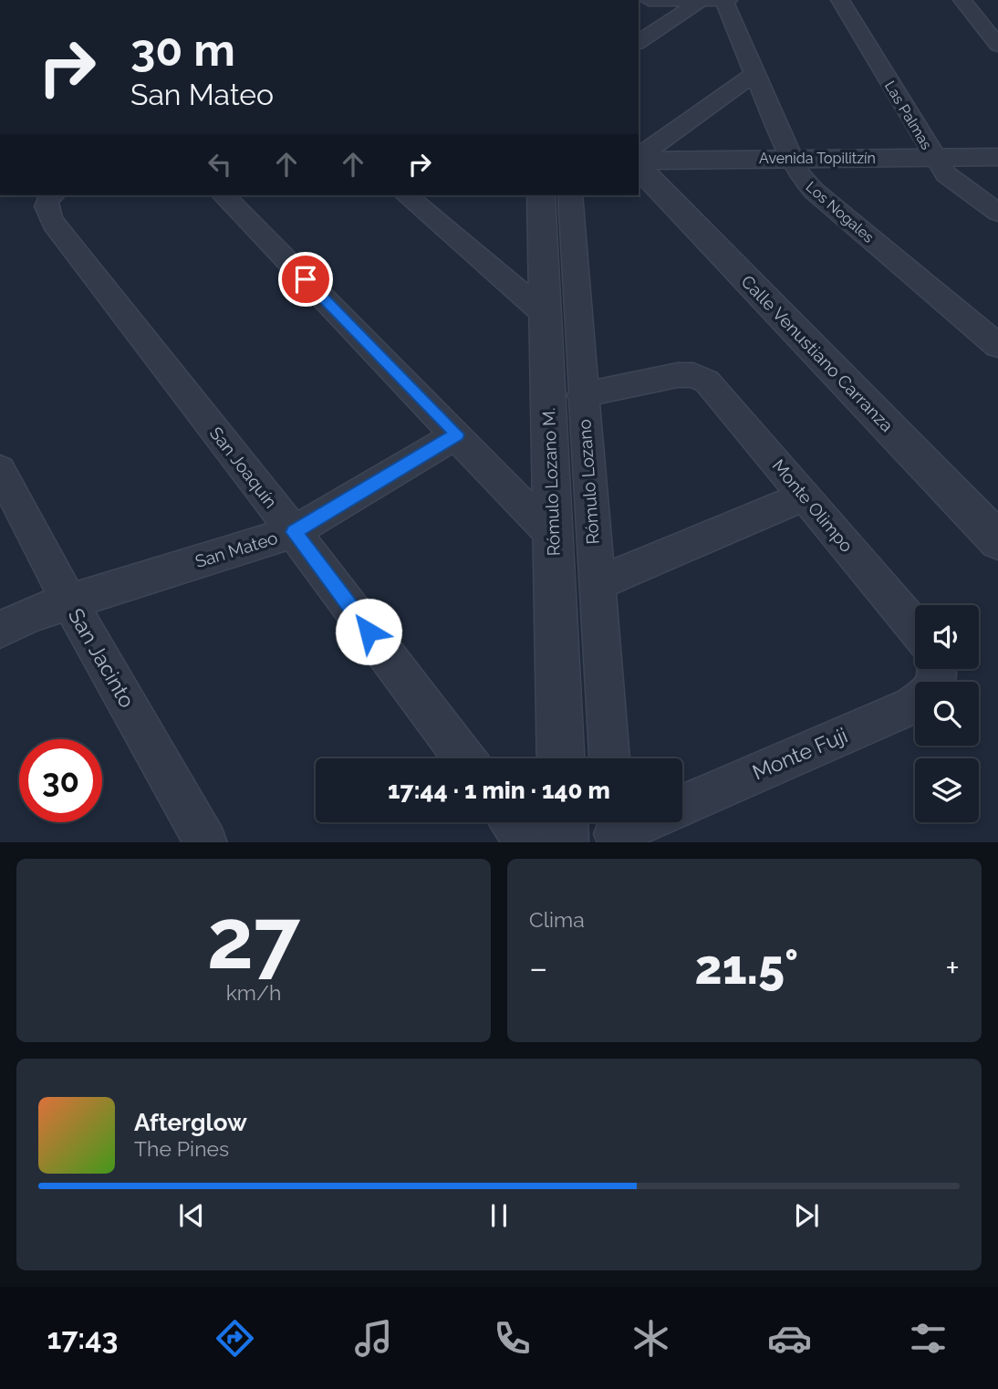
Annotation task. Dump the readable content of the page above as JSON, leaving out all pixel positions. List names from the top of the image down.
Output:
{
  "streets": {
    "street": [
      "Las Palmas",
      "Avenida Topilitzín",
      "Los Nogales",
      "Calle Venustiano Carranza",
      "San Joaquín",
      "Rómulo Lozano M.",
      "Rómulo Lozano",
      "Monte Olimpo",
      "San Mateo",
      "San Jacinto",
      "Monte Fuji"
    ]
  },
  "crossings": [
    ["Las Palmas", "Avenida Topilitzín"],
    ["Avenida Topilitzín", "Los Nogales"],
    ["San Joaquín", "San Mateo"],
    ["Rómulo Lozano", "Monte Olimpo"],
    ["Monte Olimpo", "Monte Fuji"],
    ["San Mateo", "San Jacinto"]
  ],
  "page": {
    "turn": ["30 m", "San Mateo"],
    "limit": "30",
    "trip": "17:44 · 1 min · 140 m",
    "tile": [
      ["27", "km/h"],
      "Clima"
    ],
    "heat": ["−", "21.5°", "+"],
    "song": ["Afterglow", "The Pines"],
    "tabs": "17:43"
  }
}
